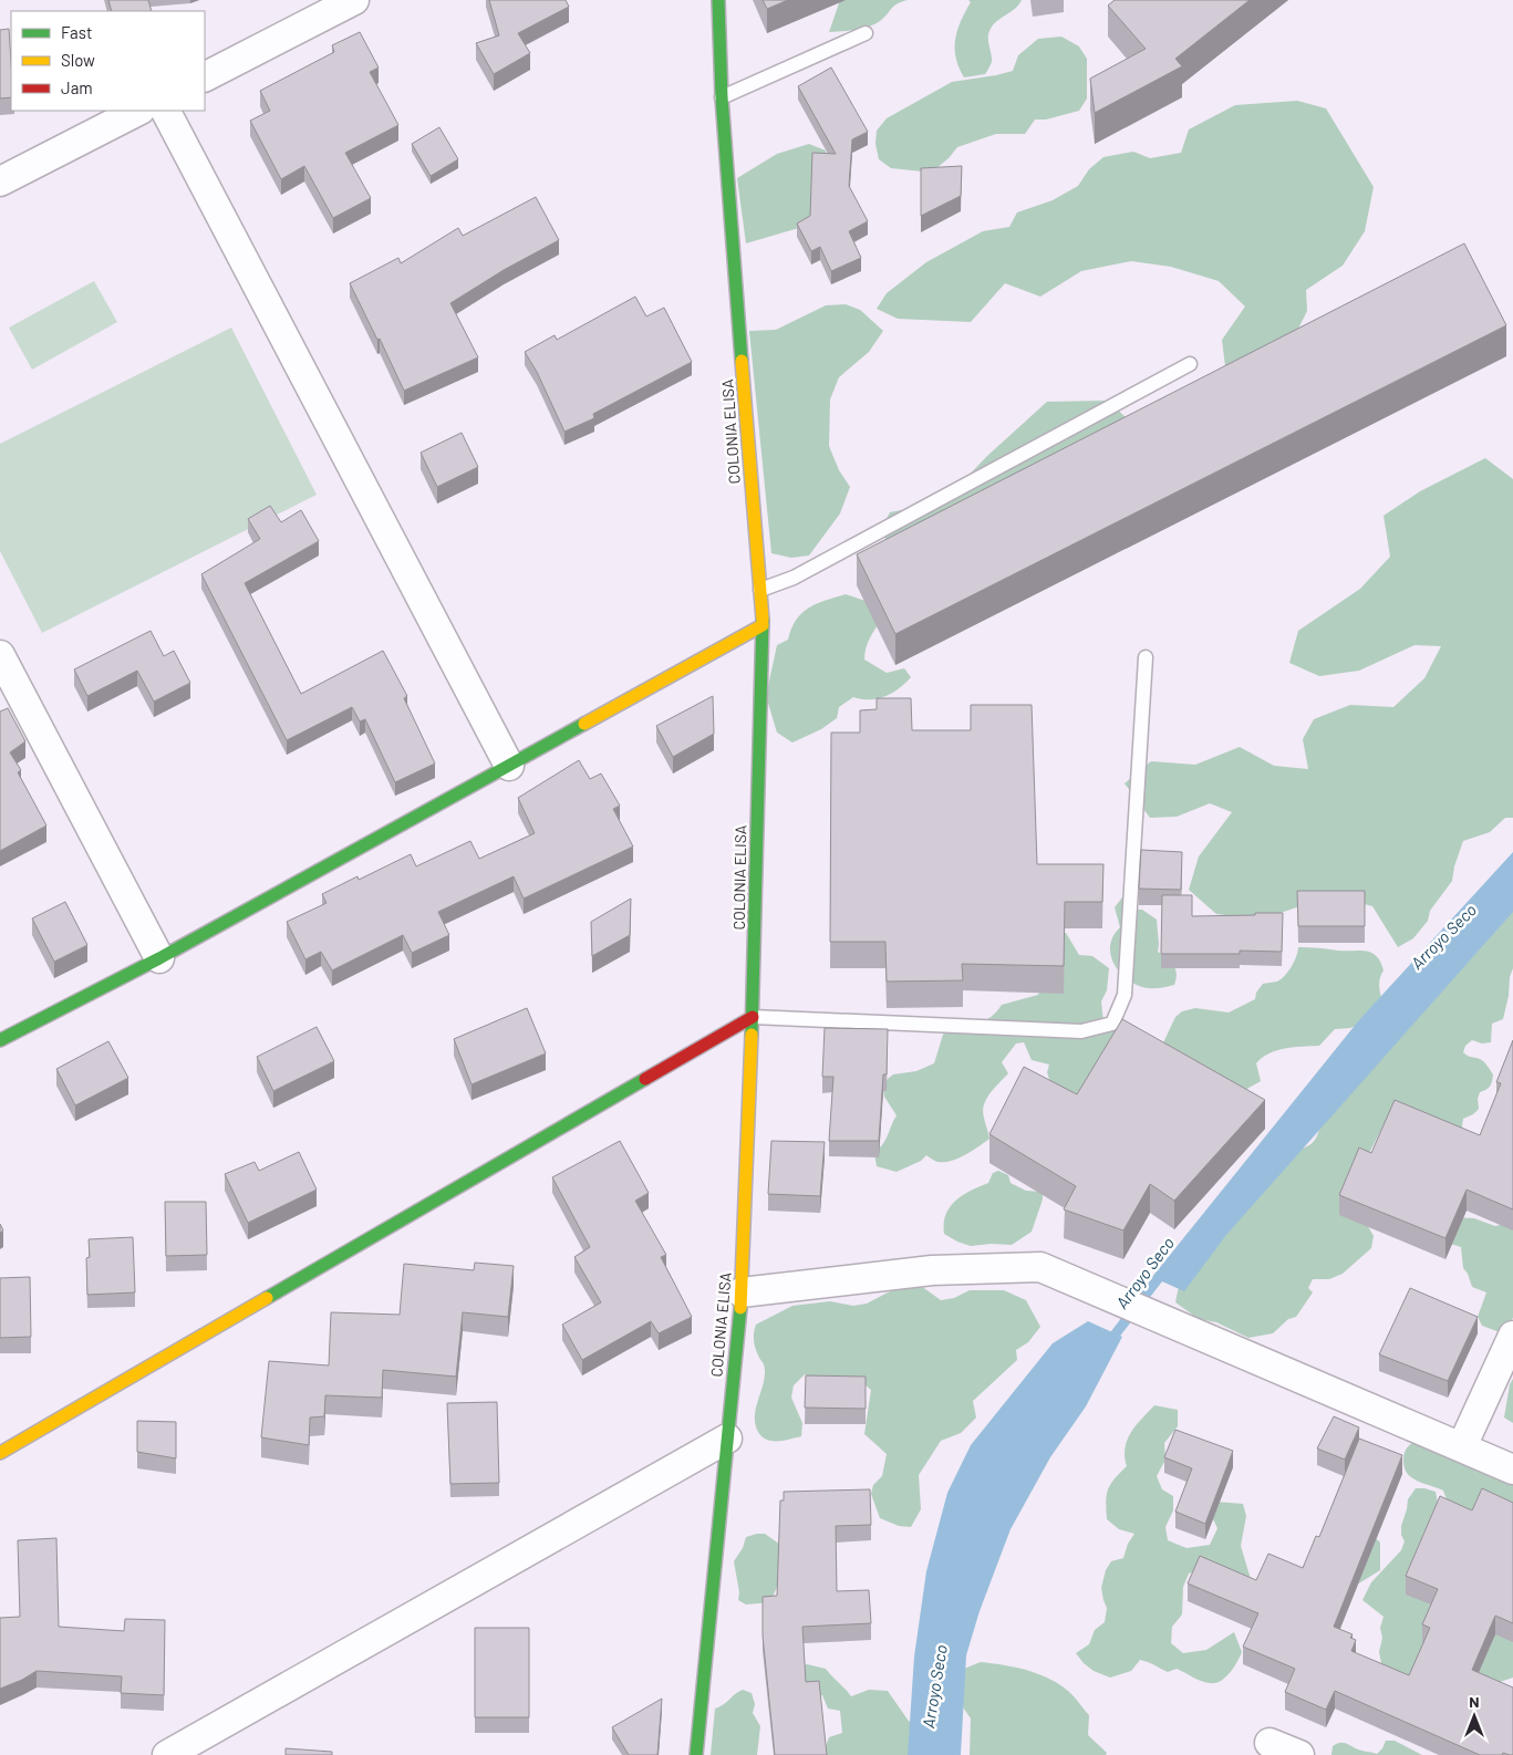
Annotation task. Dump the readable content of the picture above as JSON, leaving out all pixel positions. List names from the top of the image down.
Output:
{
  "streets": {
    "street": ["COLONIA ELISA"]
  },
  "water": ["Arroyo Seco"],
  "legend": ["Fast", "Slow", "Jam"],
  "north": "top"
}
